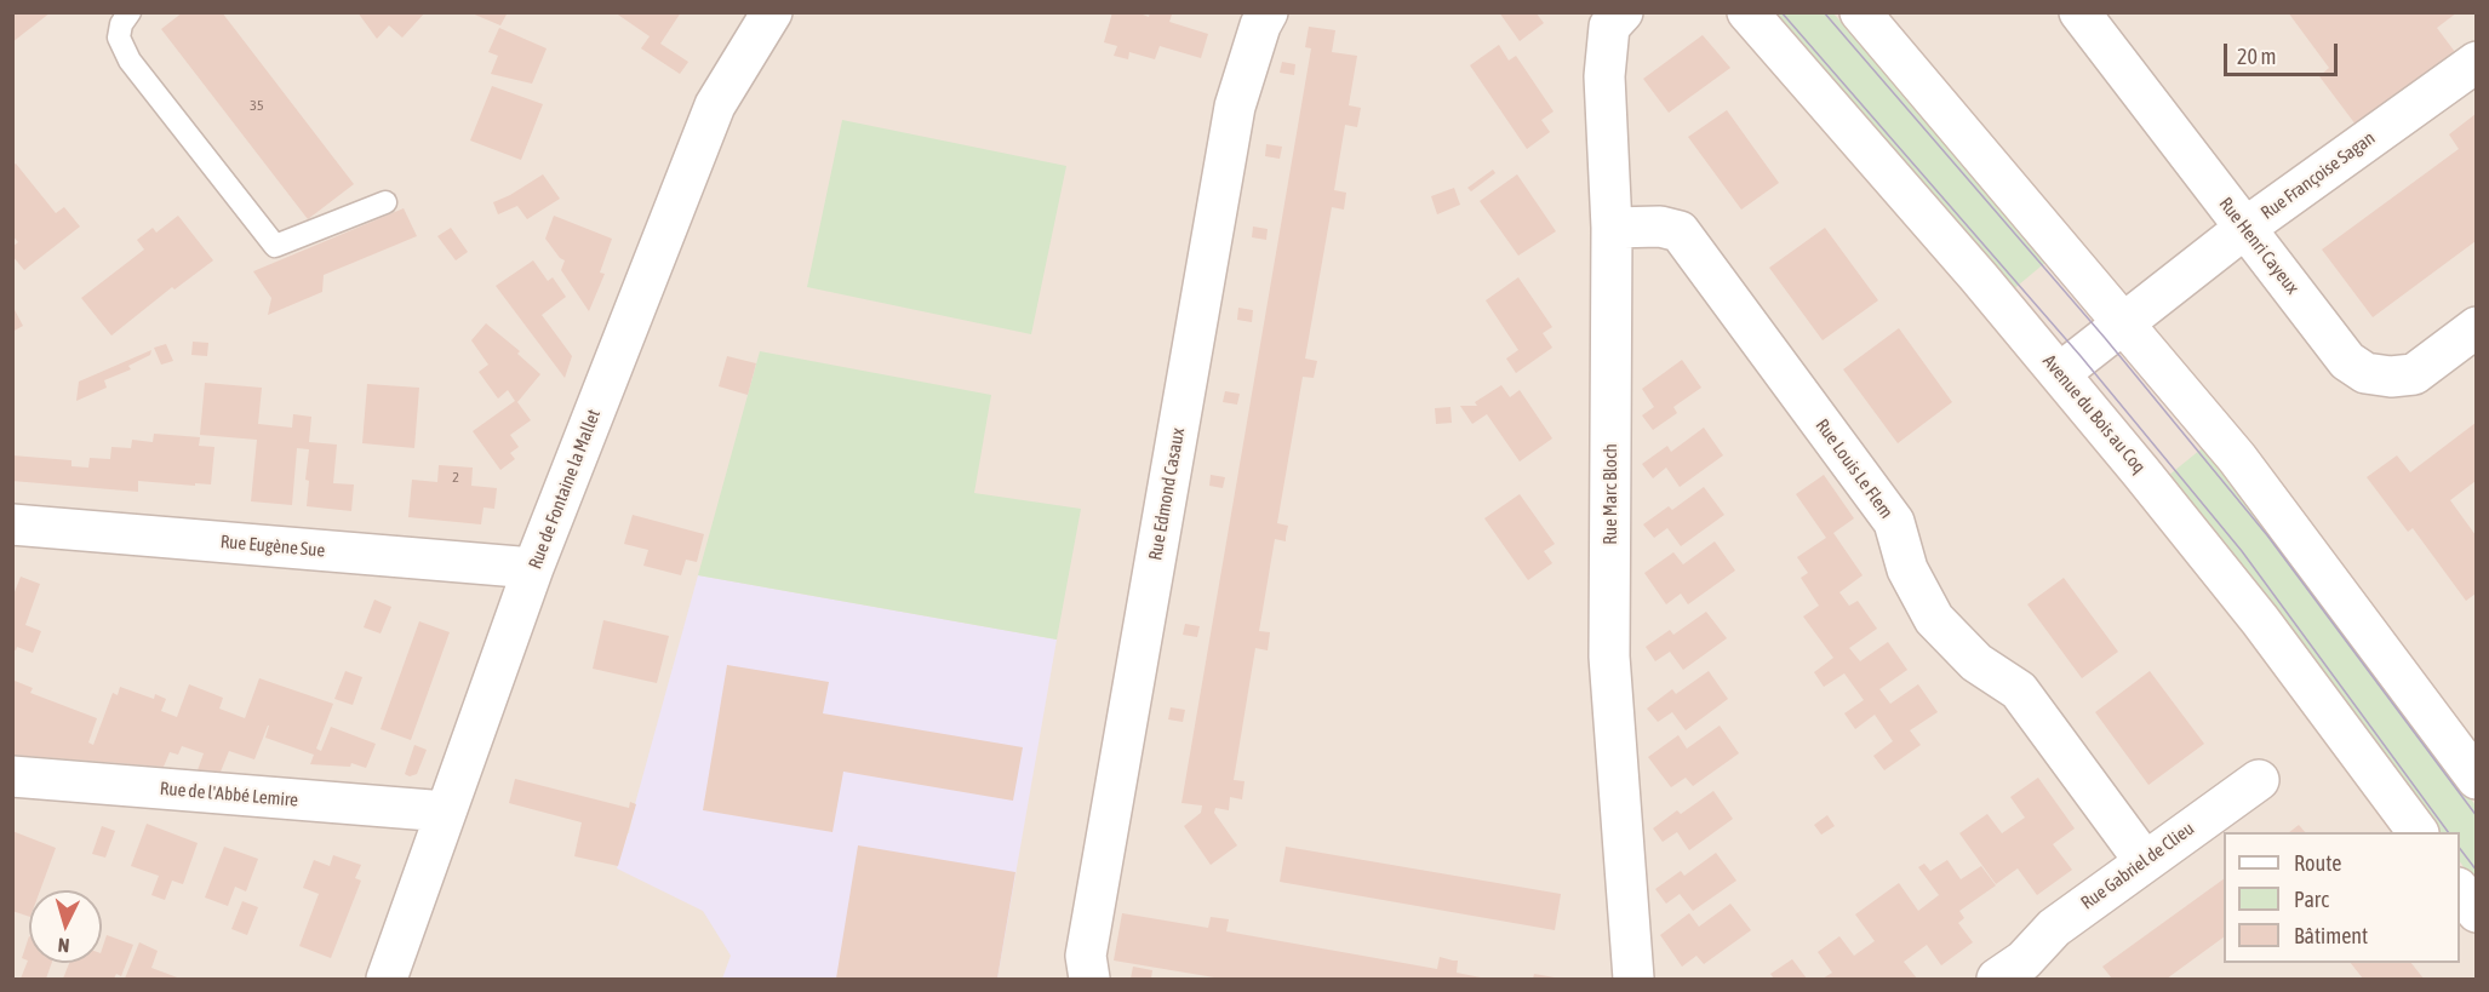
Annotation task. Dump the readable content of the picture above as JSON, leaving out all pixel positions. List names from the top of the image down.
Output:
{
  "streets": {
    "street": [
      "Rue Françoise Sagan",
      "Rue Henri Cayeux",
      "Avenue du Bois au Coq",
      "Rue Louis Le Flem",
      "Rue de Fontaine la Mallet",
      "Rue Edmond Casaux",
      "Rue Marc Bloch",
      "Rue Eugène Sue",
      "Rue de l'Abbé Lemire",
      "Rue Gabriel de Clieu"
    ]
  },
  "crossings": [
    ["Rue Françoise Sagan", "Rue Henri Cayeux"],
    ["Rue Françoise Sagan", "Avenue du Bois au Coq"],
    ["Rue Louis Le Flem", "Rue Marc Bloch"],
    ["Rue Louis Le Flem", "Rue Gabriel de Clieu"],
    ["Rue de Fontaine la Mallet", "Rue Eugène Sue"],
    ["Rue de Fontaine la Mallet", "Rue de l'Abbé Lemire"]
  ],
  "house_numbers": ["35", "2"],
  "legend": ["Route", "Parc", "Bâtiment"],
  "scale_bar": "20 m",
  "north": "bottom"
}
